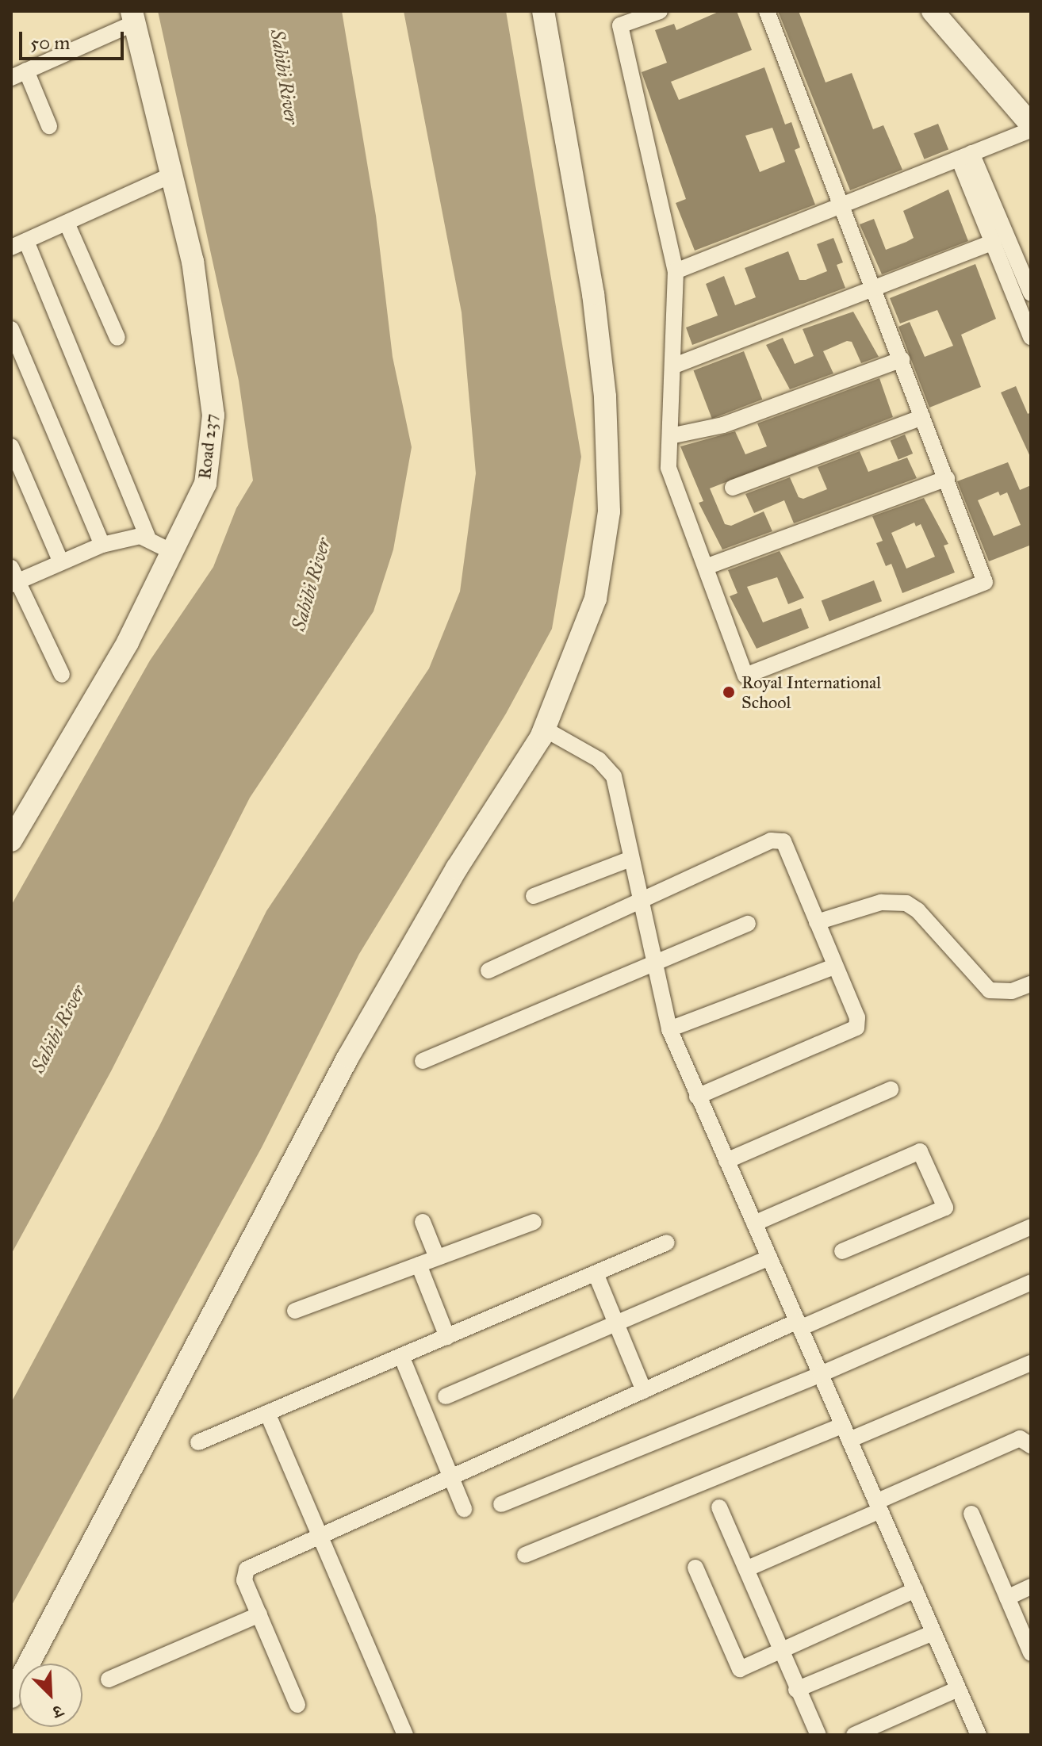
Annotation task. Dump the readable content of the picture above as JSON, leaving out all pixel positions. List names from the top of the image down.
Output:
{
  "streets": {
    "street": ["Road 237"]
  },
  "water": ["Sahibi River"],
  "places": ["Royal International School"],
  "scale_bar": "50 m",
  "north": "bottom right"
}
